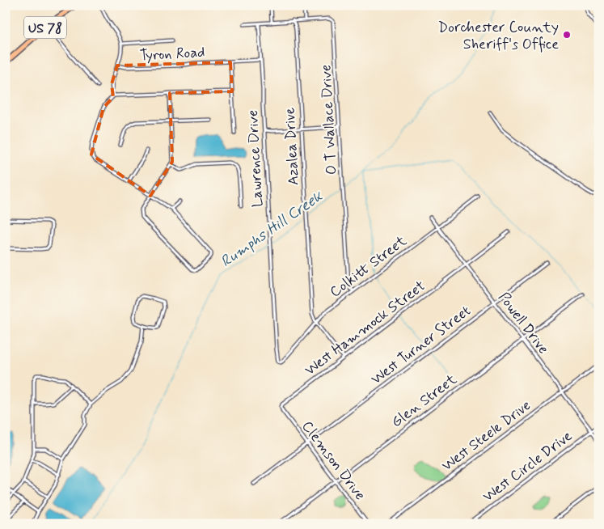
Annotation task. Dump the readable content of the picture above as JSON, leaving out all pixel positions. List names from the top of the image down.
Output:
{
  "streets": {
    "main road": ["US 78"],
    "street": [
      "Tyron Road",
      "O T Wallace Drive",
      "Azalea Drive",
      "Lawrence Drive",
      "Colkitt Street",
      "Powell Drive",
      "West Hammock Street",
      "West Turner Street",
      "Glen Street",
      "West Steele Drive",
      "Clemson Drive",
      "West Circle Drive"
    ]
  },
  "crossings": [
    ["Tyron Road", "Lawrence Drive"],
    ["O T Wallace Drive", "Colkitt Street"],
    ["Azalea Drive", "Colkitt Street"],
    ["Azalea Drive", "West Hammock Street"],
    ["Lawrence Drive", "Colkitt Street"],
    ["Colkitt Street", "Powell Drive"],
    ["Powell Drive", "West Hammock Street"],
    ["Powell Drive", "West Turner Street"],
    ["Powell Drive", "Glen Street"],
    ["Powell Drive", "West Steele Drive"],
    ["Powell Drive", "West Circle Drive"],
    ["West Hammock Street", "Clemson Drive"],
    ["West Turner Street", "Clemson Drive"],
    ["Glen Street", "Clemson Drive"]
  ],
  "water": ["Rumphs Hill Creek"],
  "places": ["Dorchester County Sheriff's Office"]
}
